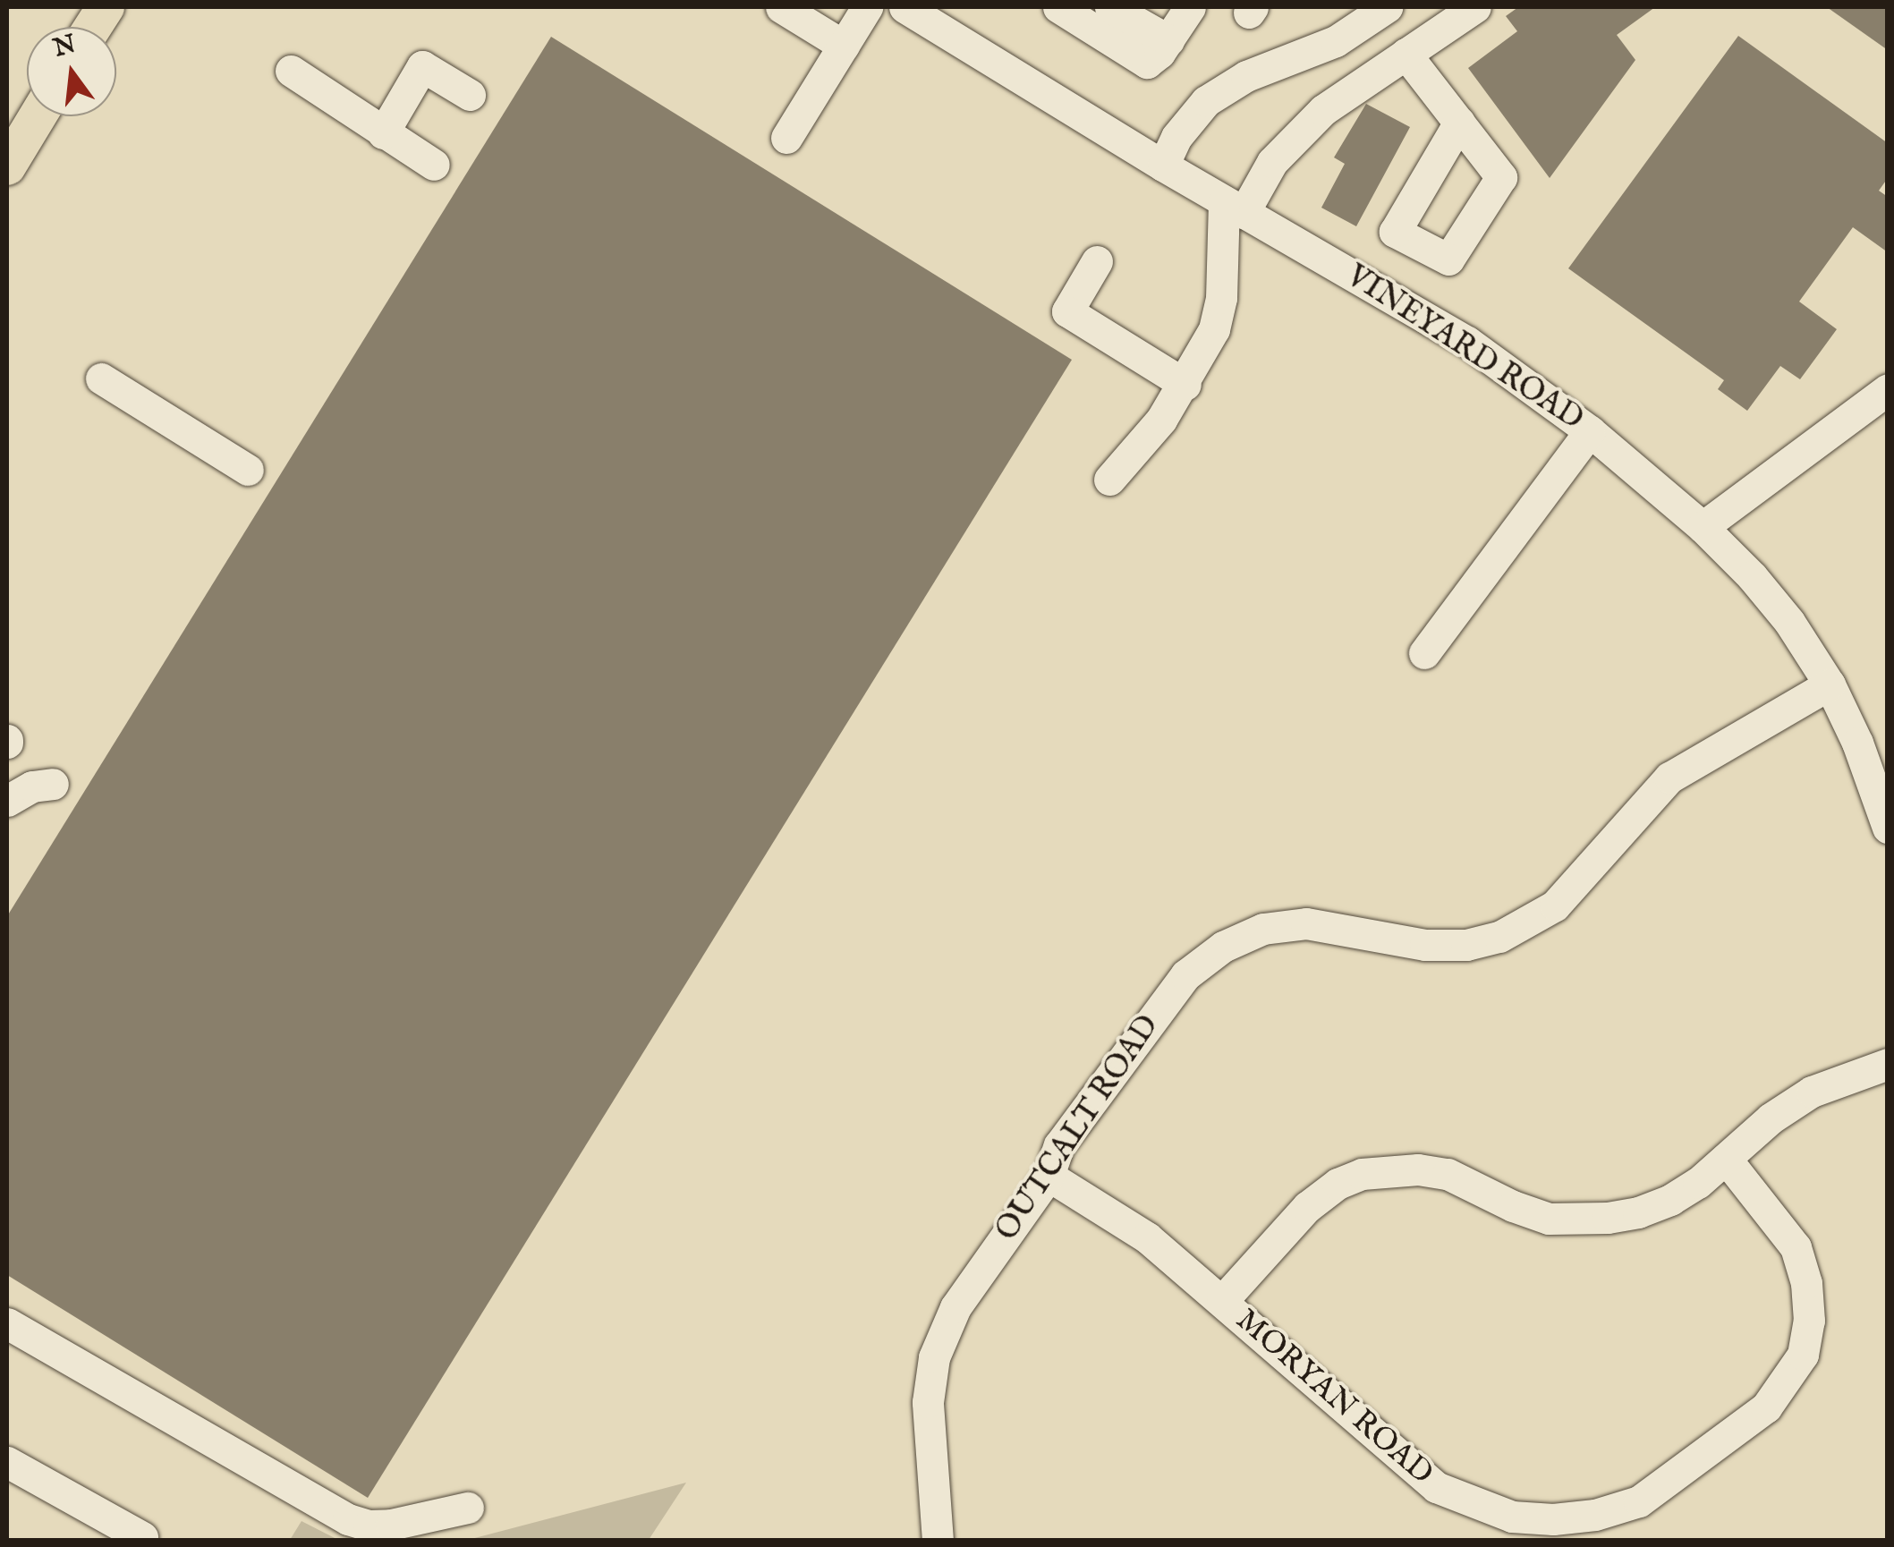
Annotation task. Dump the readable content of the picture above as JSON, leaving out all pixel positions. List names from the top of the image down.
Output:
{
  "streets": {
    "street": ["VINEYARD ROAD", "OUTCALT ROAD", "MORYAN ROAD"]
  },
  "crossings": [
    ["VINEYARD ROAD", "OUTCALT ROAD"],
    ["OUTCALT ROAD", "MORYAN ROAD"]
  ],
  "north": "top"
}
